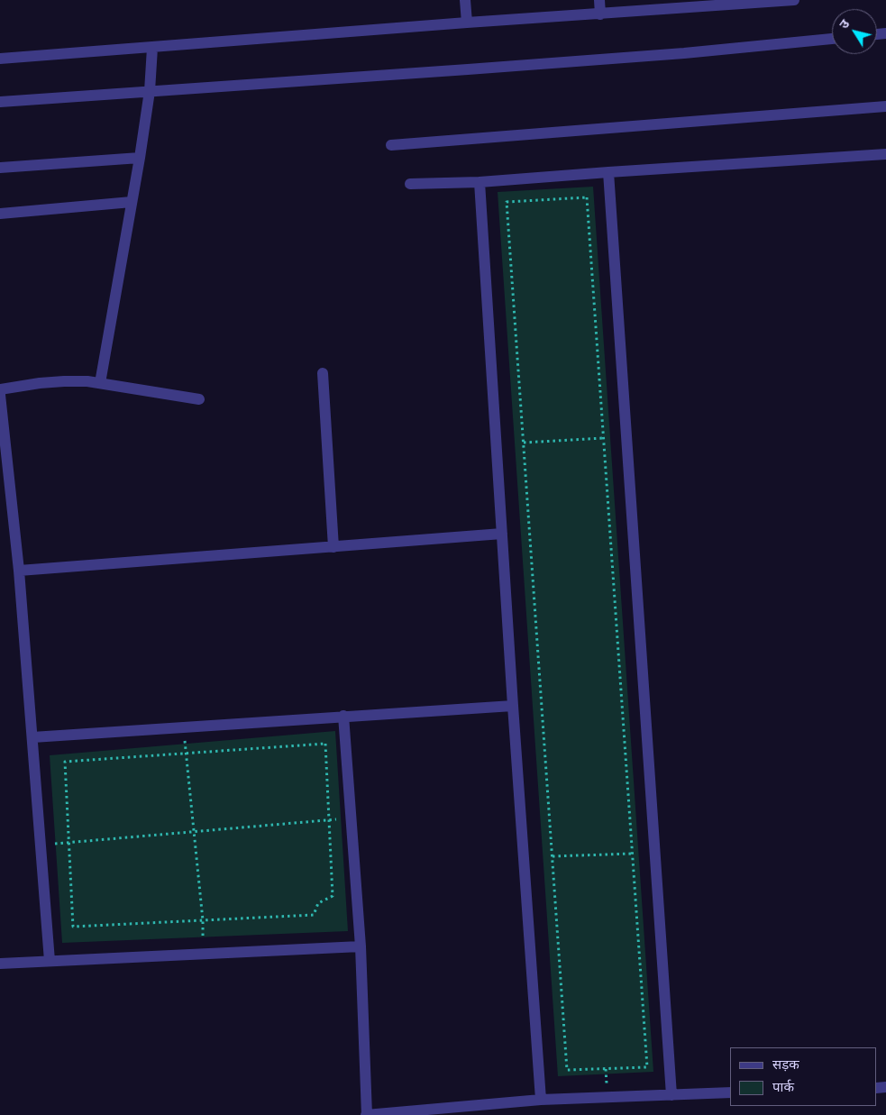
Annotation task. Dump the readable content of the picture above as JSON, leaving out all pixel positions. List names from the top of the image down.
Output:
{
  "legend": ["सड़क", "पार्क"],
  "north": "top left"
}
